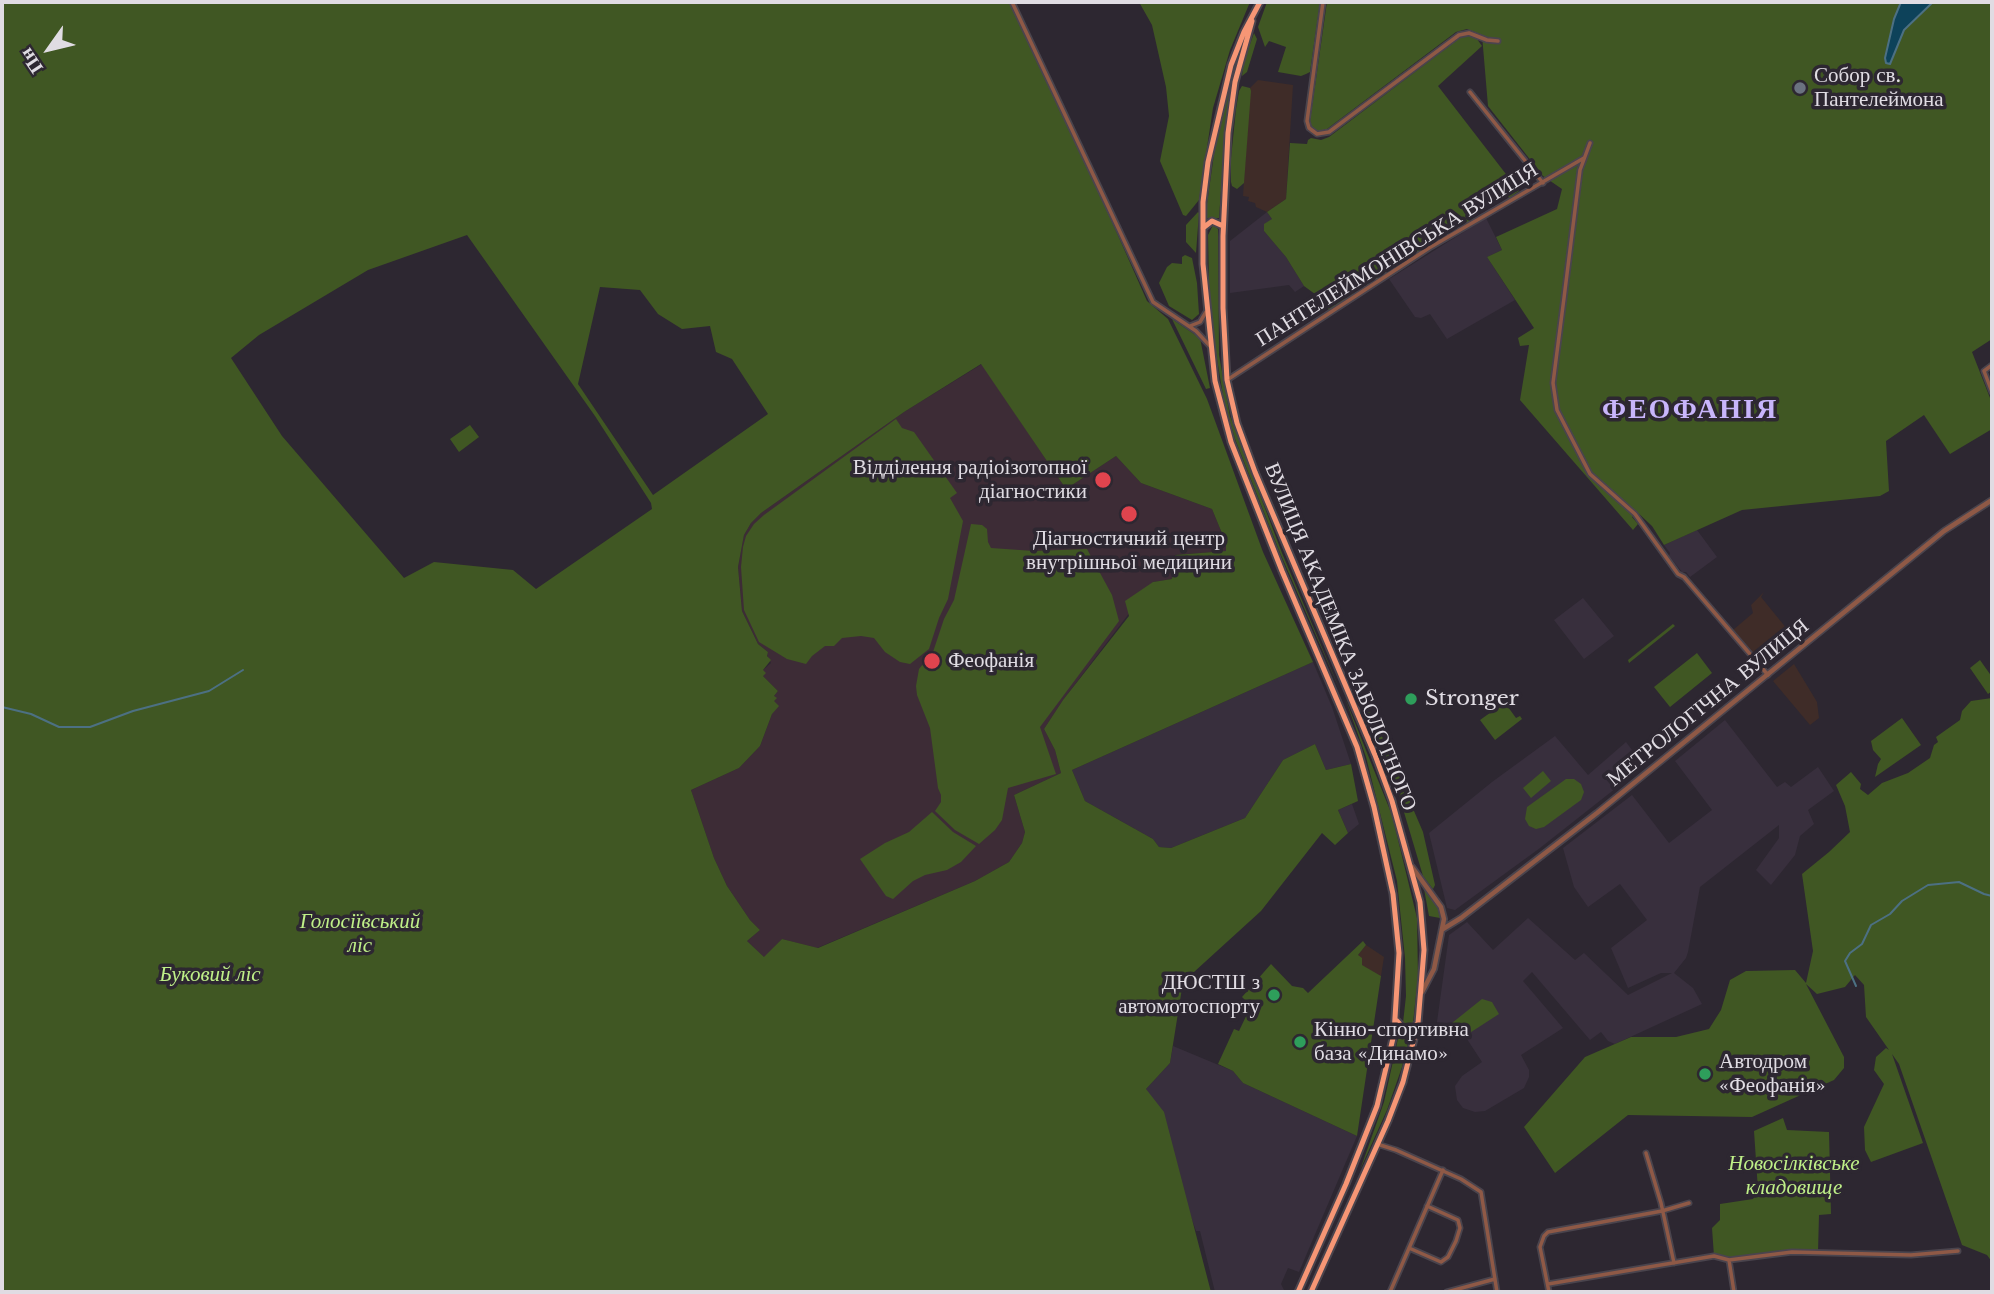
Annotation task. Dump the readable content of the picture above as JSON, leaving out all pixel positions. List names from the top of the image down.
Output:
{
  "streets": {
    "highway": ["ВУЛИЦЯ АКАДЕМІКА ЗАБОЛОТНОГО"],
    "street": ["ПАНТЕЛЕЙМОНІВСЬКА ВУЛИЦЯ", "МЕТРОЛОГІЧНА ВУЛИЦЯ"]
  },
  "crossings": [
    ["ПАНТЕЛЕЙМОНІВСЬКА ВУЛИЦЯ", "ВУЛИЦЯ АКАДЕМІКА ЗАБОЛОТНОГО"]
  ],
  "districts": ["ФЕОФАНІЯ"],
  "parks": ["Голосіївський ліс", "Буковий ліс", "Новосілківське кладовище"],
  "places": [
    "Собор св. Пантелеймона",
    "Відділення радіоізотопної діагностики",
    "Діагностичний центр внутрішньої медицини",
    "Феофанія",
    "Stronger",
    "ДЮСТШ з автомотоспорту",
    "Кінно-спортивна база «Динамо»",
    "Автодром «Феофанія»"
  ],
  "north": "bottom left"
}
